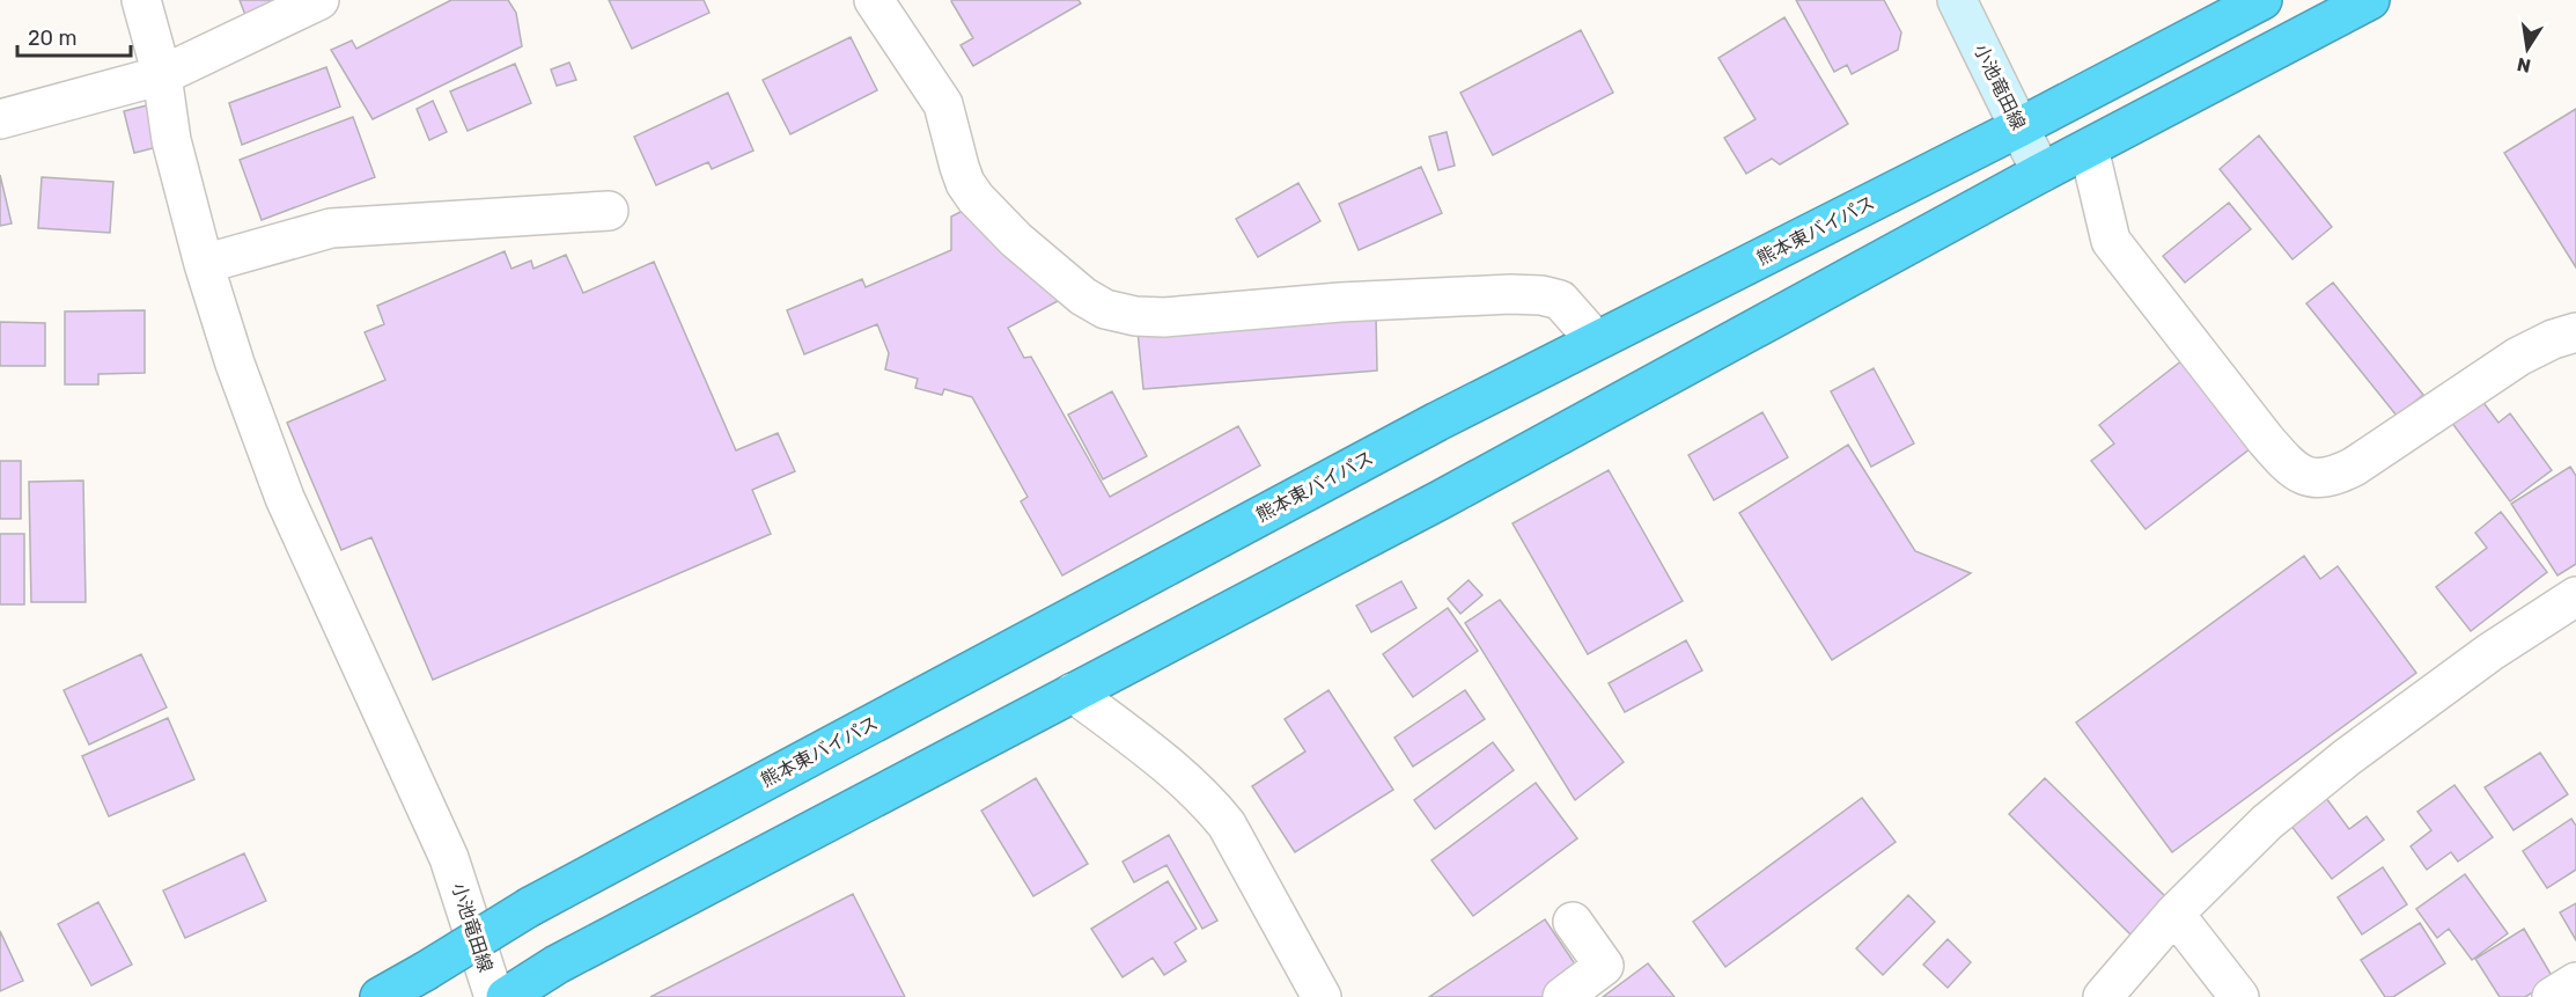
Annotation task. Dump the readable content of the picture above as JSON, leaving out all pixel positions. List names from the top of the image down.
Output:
{
  "streets": {
    "highway": ["熊本東バイパス"],
    "main road": ["小池竜田線"]
  },
  "crossings": [
    ["小池竜田線", "熊本東バイパス"]
  ],
  "scale_bar": "20 m",
  "north": "bottom"
}
